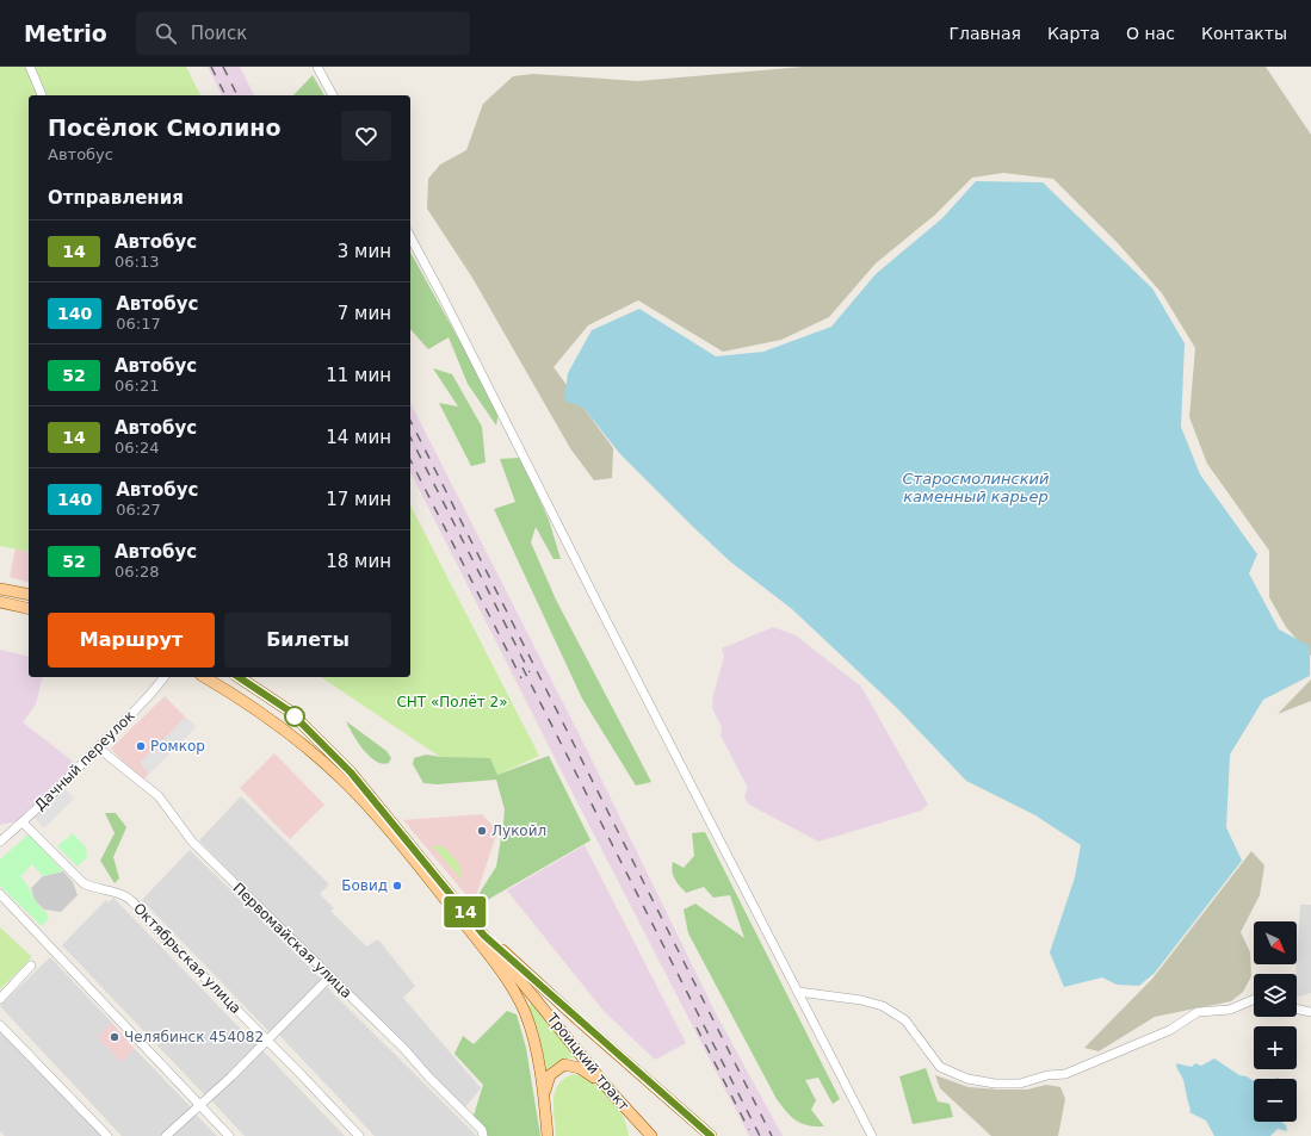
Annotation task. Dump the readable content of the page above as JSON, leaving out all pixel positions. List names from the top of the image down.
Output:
{
  "streets": {
    "main road": ["Троицкий тракт"],
    "street": ["Дачный переулок", "Первомайская улица", "Октябрьская улица"]
  },
  "crossings": [
    ["Дачный переулок", "Первомайская улица"],
    ["Дачный переулок", "Октябрьская улица"]
  ],
  "water": ["Старосмолинский каменный карьер"],
  "parks": ["СНТ «Полёт 2»"],
  "places": [
    "Ромкор",
    "Лукойл",
    "Бовид",
    "Челябинск 454082"
  ],
  "lines": ["bus line 14"],
  "north": "bottom right",
  "page": {
    "header": "Metrio",
    "search": "Поиск",
    "nav": [
      "Главная",
      "Карта",
      "О нас",
      "Контакты"
    ],
    "on_map": "14",
    "heading": [
      ["Посёлок Смолино", "Автобус"],
      "Отправления"
    ],
    "list": [
      {
        "mark": "14",
        "name": "Автобус",
        "note": "06:13",
        "value": "3 мин"
      },
      {
        "mark": "140",
        "name": "Автобус",
        "note": "06:17",
        "value": "7 мин"
      },
      {
        "mark": "52",
        "name": "Автобус",
        "note": "06:21",
        "value": "11 мин"
      },
      {
        "mark": "14",
        "name": "Автобус",
        "note": "06:24",
        "value": "14 мин"
      },
      {
        "mark": "140",
        "name": "Автобус",
        "note": "06:27",
        "value": "17 мин"
      },
      {
        "mark": "52",
        "name": "Автобус",
        "note": "06:28",
        "value": "18 мин"
      }
    ],
    "buttons": ["Маршрут", "Билеты"],
    "map_buttons": ["+", "−"]
  }
}
